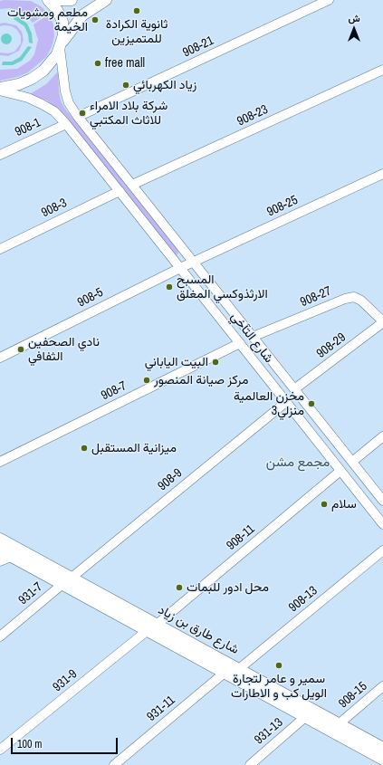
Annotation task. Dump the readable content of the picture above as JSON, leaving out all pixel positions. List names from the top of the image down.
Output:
{
  "streets": {
    "main road": ["شارع طارق بن زياد"],
    "street": [
      "908-21",
      "908-23",
      "908-1",
      "908-25",
      "908-3",
      "908-27",
      "908-5",
      "شارع التآخي",
      "908-29",
      "908-7",
      "908-9",
      "908-11",
      "931-7",
      "908-13",
      "931-9",
      "908-15",
      "931-11",
      "931-13"
    ]
  },
  "crossings": [
    ["908-21", "شارع التآخي"],
    ["908-23", "شارع التآخي"],
    ["908-1", "شارع التآخي"],
    ["908-25", "908-5"],
    ["908-25", "شارع التآخي"],
    ["908-3", "شارع التآخي"],
    ["908-27", "شارع التآخي"],
    ["908-27", "908-29"],
    ["908-5", "شارع التآخي"],
    ["شارع التآخي", "908-29"],
    ["شارع التآخي", "908-7"],
    ["شارع التآخي", "908-9"],
    ["شارع التآخي", "908-11"],
    ["908-9", "شارع طارق بن زياد"],
    ["908-11", "شارع طارق بن زياد"],
    ["931-7", "شارع طارق بن زياد"],
    ["908-13", "شارع طارق بن زياد"],
    ["شارع طارق بن زياد", "931-9"],
    ["شارع طارق بن زياد", "908-15"],
    ["شارع طارق بن زياد", "931-11"],
    ["شارع طارق بن زياد", "931-13"]
  ],
  "districts": ["مجمع مشن"],
  "places": [
    "ثانوية الكرادة للمتميزين",
    "مطعم ومشويات الخيمة",
    "free mall",
    "زياد الكهربائي",
    "شركة بلاد الامراء للاثاث المكتبي",
    "المسبح الارثذوكسي المغلق",
    "نادي الصحفين الثفافي",
    "البيت الياباني",
    "مركز صيانة المنصور",
    "مخزن العالمية منزلي3",
    "ميزانية المستقبل",
    "سلام",
    "محل ادور للبمات",
    "سمير و عامر لتجارة الويل كب و الاطارات"
  ],
  "scale_bar": "100 m",
  "north": "top"
}
